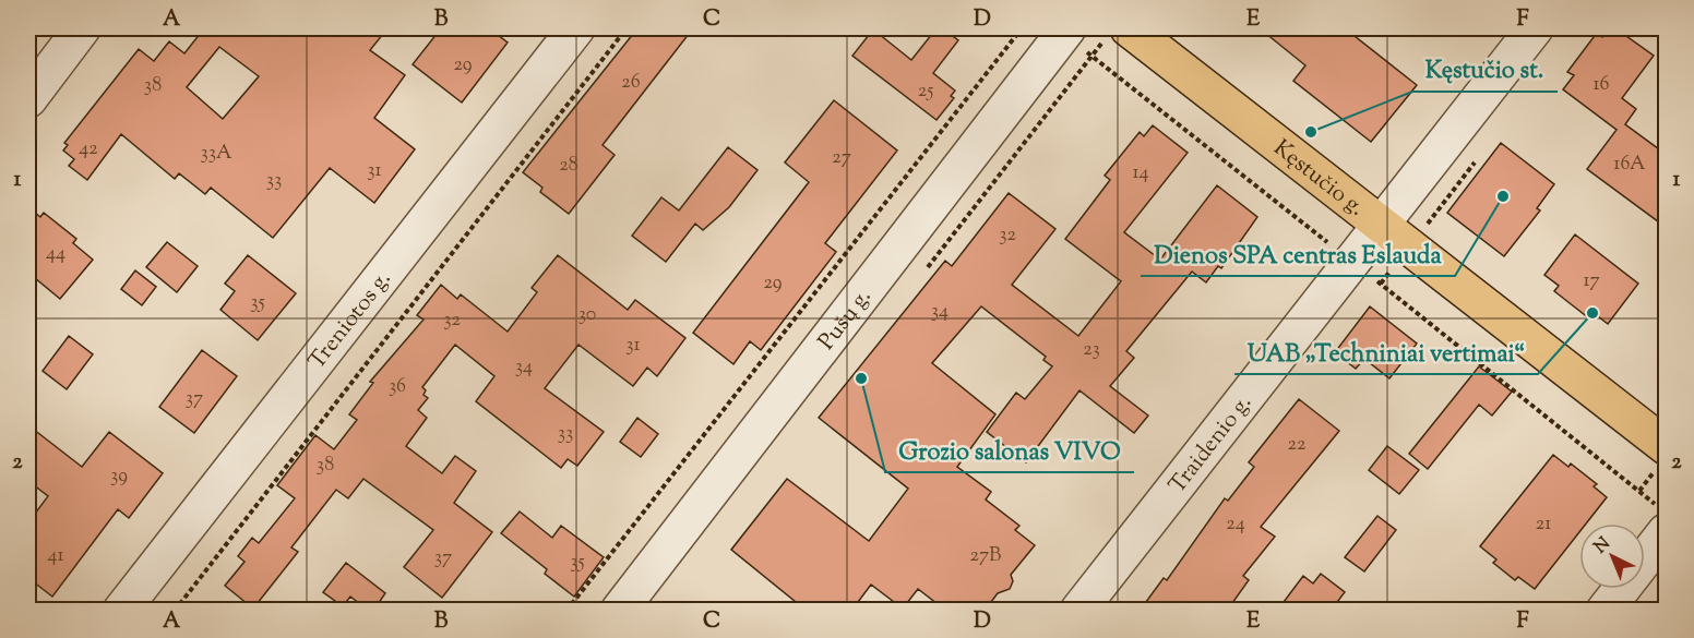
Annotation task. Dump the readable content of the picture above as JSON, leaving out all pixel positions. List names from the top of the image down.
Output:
{
  "streets": {
    "main road": ["Kęstučio g."],
    "street": ["Treniotos g.", "Pušų g.", "Traidenio g."]
  },
  "crossings": [
    ["Kęstučio g.", "Traidenio g."]
  ],
  "places": [
    "Kęstučio st.",
    "Dienos SPA centras Eslauda",
    "UAB „Techniniai vertimai“",
    "Grozio salonas VIVO"
  ],
  "house_numbers": [
    "29",
    "26",
    "16",
    "38",
    "25",
    "42",
    "33A",
    "27",
    "16A",
    "28",
    "31",
    "14",
    "33",
    "32",
    "44",
    "17",
    "29",
    "35",
    "34",
    "30",
    "32",
    "31",
    "23",
    "34",
    "36",
    "37",
    "33",
    "22",
    "38",
    "39",
    "24",
    "21",
    "41",
    "27B",
    "37",
    "35"
  ],
  "north": "top left",
  "grid": {
    "columns": [
      "A",
      "B",
      "C",
      "D",
      "E",
      "F"
    ],
    "rows": ["1", "2"]
  }
}
